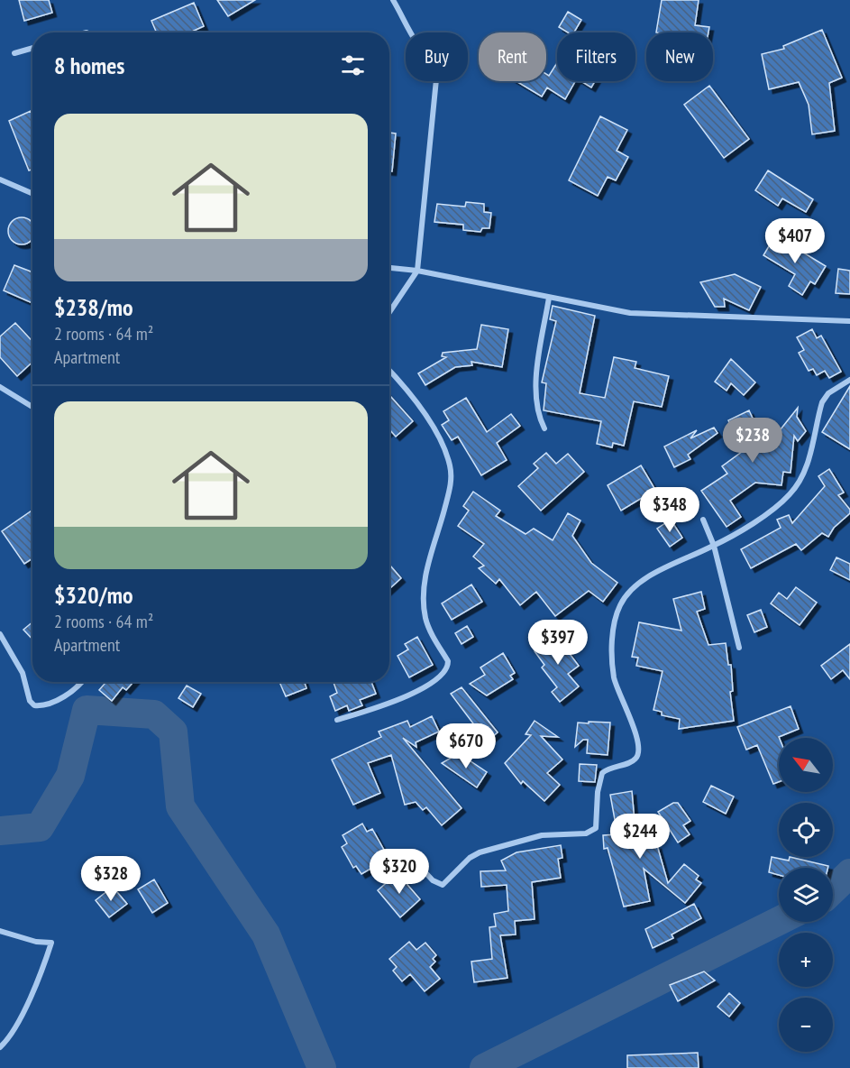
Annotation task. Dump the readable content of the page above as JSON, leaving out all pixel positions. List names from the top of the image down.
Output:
{
  "north": "top left",
  "page": {
    "chip": [
      "Buy",
      "Rent",
      "Filters",
      "New"
    ],
    "heading": "8 homes",
    "list": [
      {
        "name": "$238/mo",
        "note": "2 rooms · 64 m² · Apartment"
      },
      {
        "name": "$320/mo",
        "note": "2 rooms · 64 m² · Apartment"
      }
    ],
    "price": [
      "$407",
      "$238",
      "$348",
      "$397",
      "$670",
      "$244",
      "$320",
      "$328"
    ],
    "map_buttons": ["+", "−"]
  }
}
